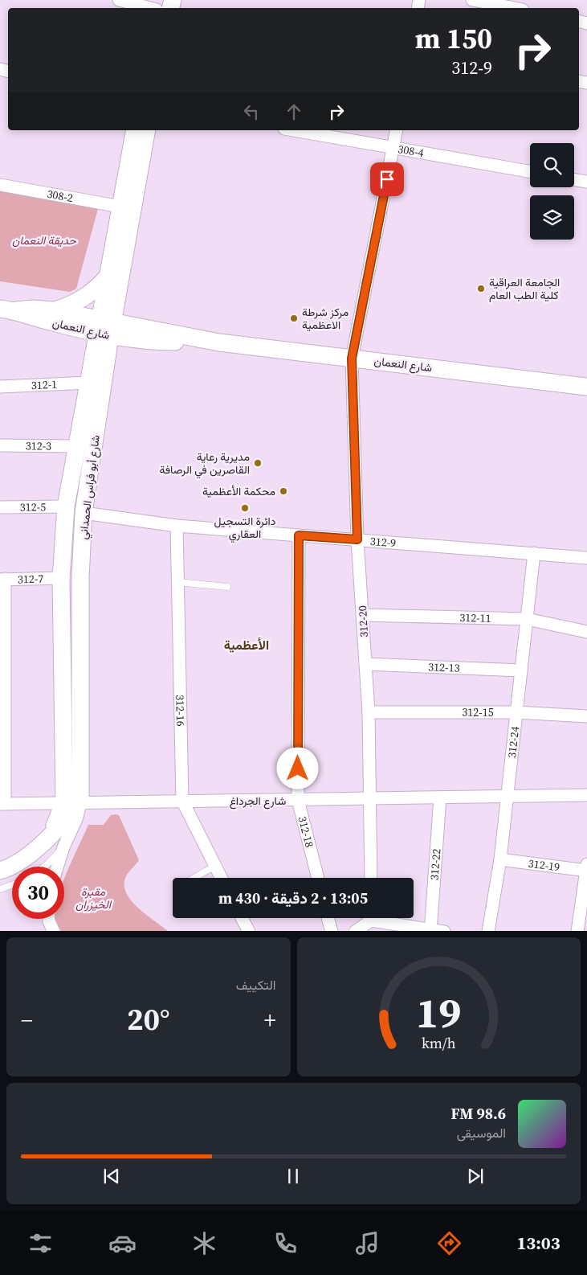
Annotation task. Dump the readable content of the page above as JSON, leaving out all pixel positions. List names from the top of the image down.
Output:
{
  "streets": {
    "street": [
      "308-4",
      "308-2",
      "شارع النعمان",
      "312-1",
      "312-3",
      "شارع أبو فراس الحمداني",
      "312-5",
      "312-9",
      "312-7",
      "312-11",
      "312-20",
      "312-13",
      "312-16",
      "312-15",
      "312-24",
      "شارع الجرداغ",
      "312-18",
      "312-22",
      "312-19"
    ]
  },
  "crossings": [
    ["308-4", "312-20"],
    ["308-2", "شارع أبو فراس الحمداني"],
    ["شارع النعمان", "شارع أبو فراس الحمداني"],
    ["شارع النعمان", "312-20"],
    ["312-1", "شارع أبو فراس الحمداني"],
    ["312-3", "شارع أبو فراس الحمداني"],
    ["شارع أبو فراس الحمداني", "312-5"],
    ["شارع أبو فراس الحمداني", "312-9"],
    ["شارع أبو فراس الحمداني", "312-7"],
    ["شارع أبو فراس الحمداني", "شارع الجرداغ"],
    ["312-9", "312-20"],
    ["312-9", "312-16"],
    ["312-9", "312-24"],
    ["312-9", "312-18"],
    ["312-11", "312-20"],
    ["312-11", "312-24"],
    ["312-20", "312-13"],
    ["312-20", "312-15"],
    ["312-20", "شارع الجرداغ"],
    ["312-13", "312-24"],
    ["312-16", "شارع الجرداغ"],
    ["312-15", "312-24"],
    ["312-24", "شارع الجرداغ"],
    ["312-24", "312-19"],
    ["شارع الجرداغ", "312-18"],
    ["شارع الجرداغ", "312-22"]
  ],
  "districts": ["الأعظمية"],
  "parks": ["حديقة النعمان", "مقبرة الخيزران"],
  "places": [
    "الجامعة العراقية كلية الطب العام",
    "مركز شرطة الاعظمية",
    "مديرية رعاية القاصرين في الرصافة",
    "محكمة الأعظمية",
    "دائرة التسجيل العقاري"
  ],
  "page": {
    "turn": ["150 m", "312-9"],
    "limit": "30",
    "trip": "13:05 · 2 دقيقة · 430 m",
    "tile": "التكييف",
    "heat": ["−", "20°", "+"],
    "song": ["98.6 FM", "الموسيقى"],
    "tabs": "13:03",
    "gauge": ["19", "km/h"]
  }
}
